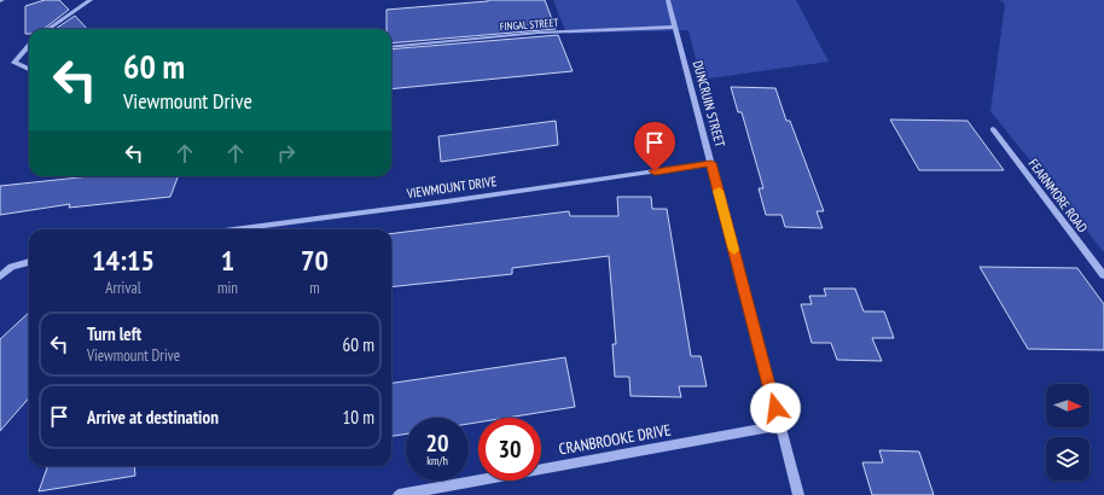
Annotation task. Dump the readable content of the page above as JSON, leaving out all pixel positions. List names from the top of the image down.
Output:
{
  "streets": {
    "street": [
      "FINGAL STREET",
      "DUNCRUIN STREET",
      "VIEWMOUNT DRIVE",
      "FEARNMORE ROAD",
      "CRANBROOKE DRIVE"
    ]
  },
  "crossings": [
    ["FINGAL STREET", "DUNCRUIN STREET"],
    ["DUNCRUIN STREET", "VIEWMOUNT DRIVE"],
    ["DUNCRUIN STREET", "CRANBROOKE DRIVE"]
  ],
  "north": "right",
  "page": {
    "turn": ["60 m", "Viewmount Drive"],
    "eta": [
      "14:15",
      "Arrival",
      "1",
      "min",
      "70",
      "m"
    ],
    "list": [
      {
        "name": "Turn left",
        "note": "Viewmount Drive",
        "value": "60 m"
      },
      {
        "name": "Arrive at destination",
        "value": "10 m"
      }
    ],
    "speed": "20 km/h",
    "limit": "30"
  }
}
